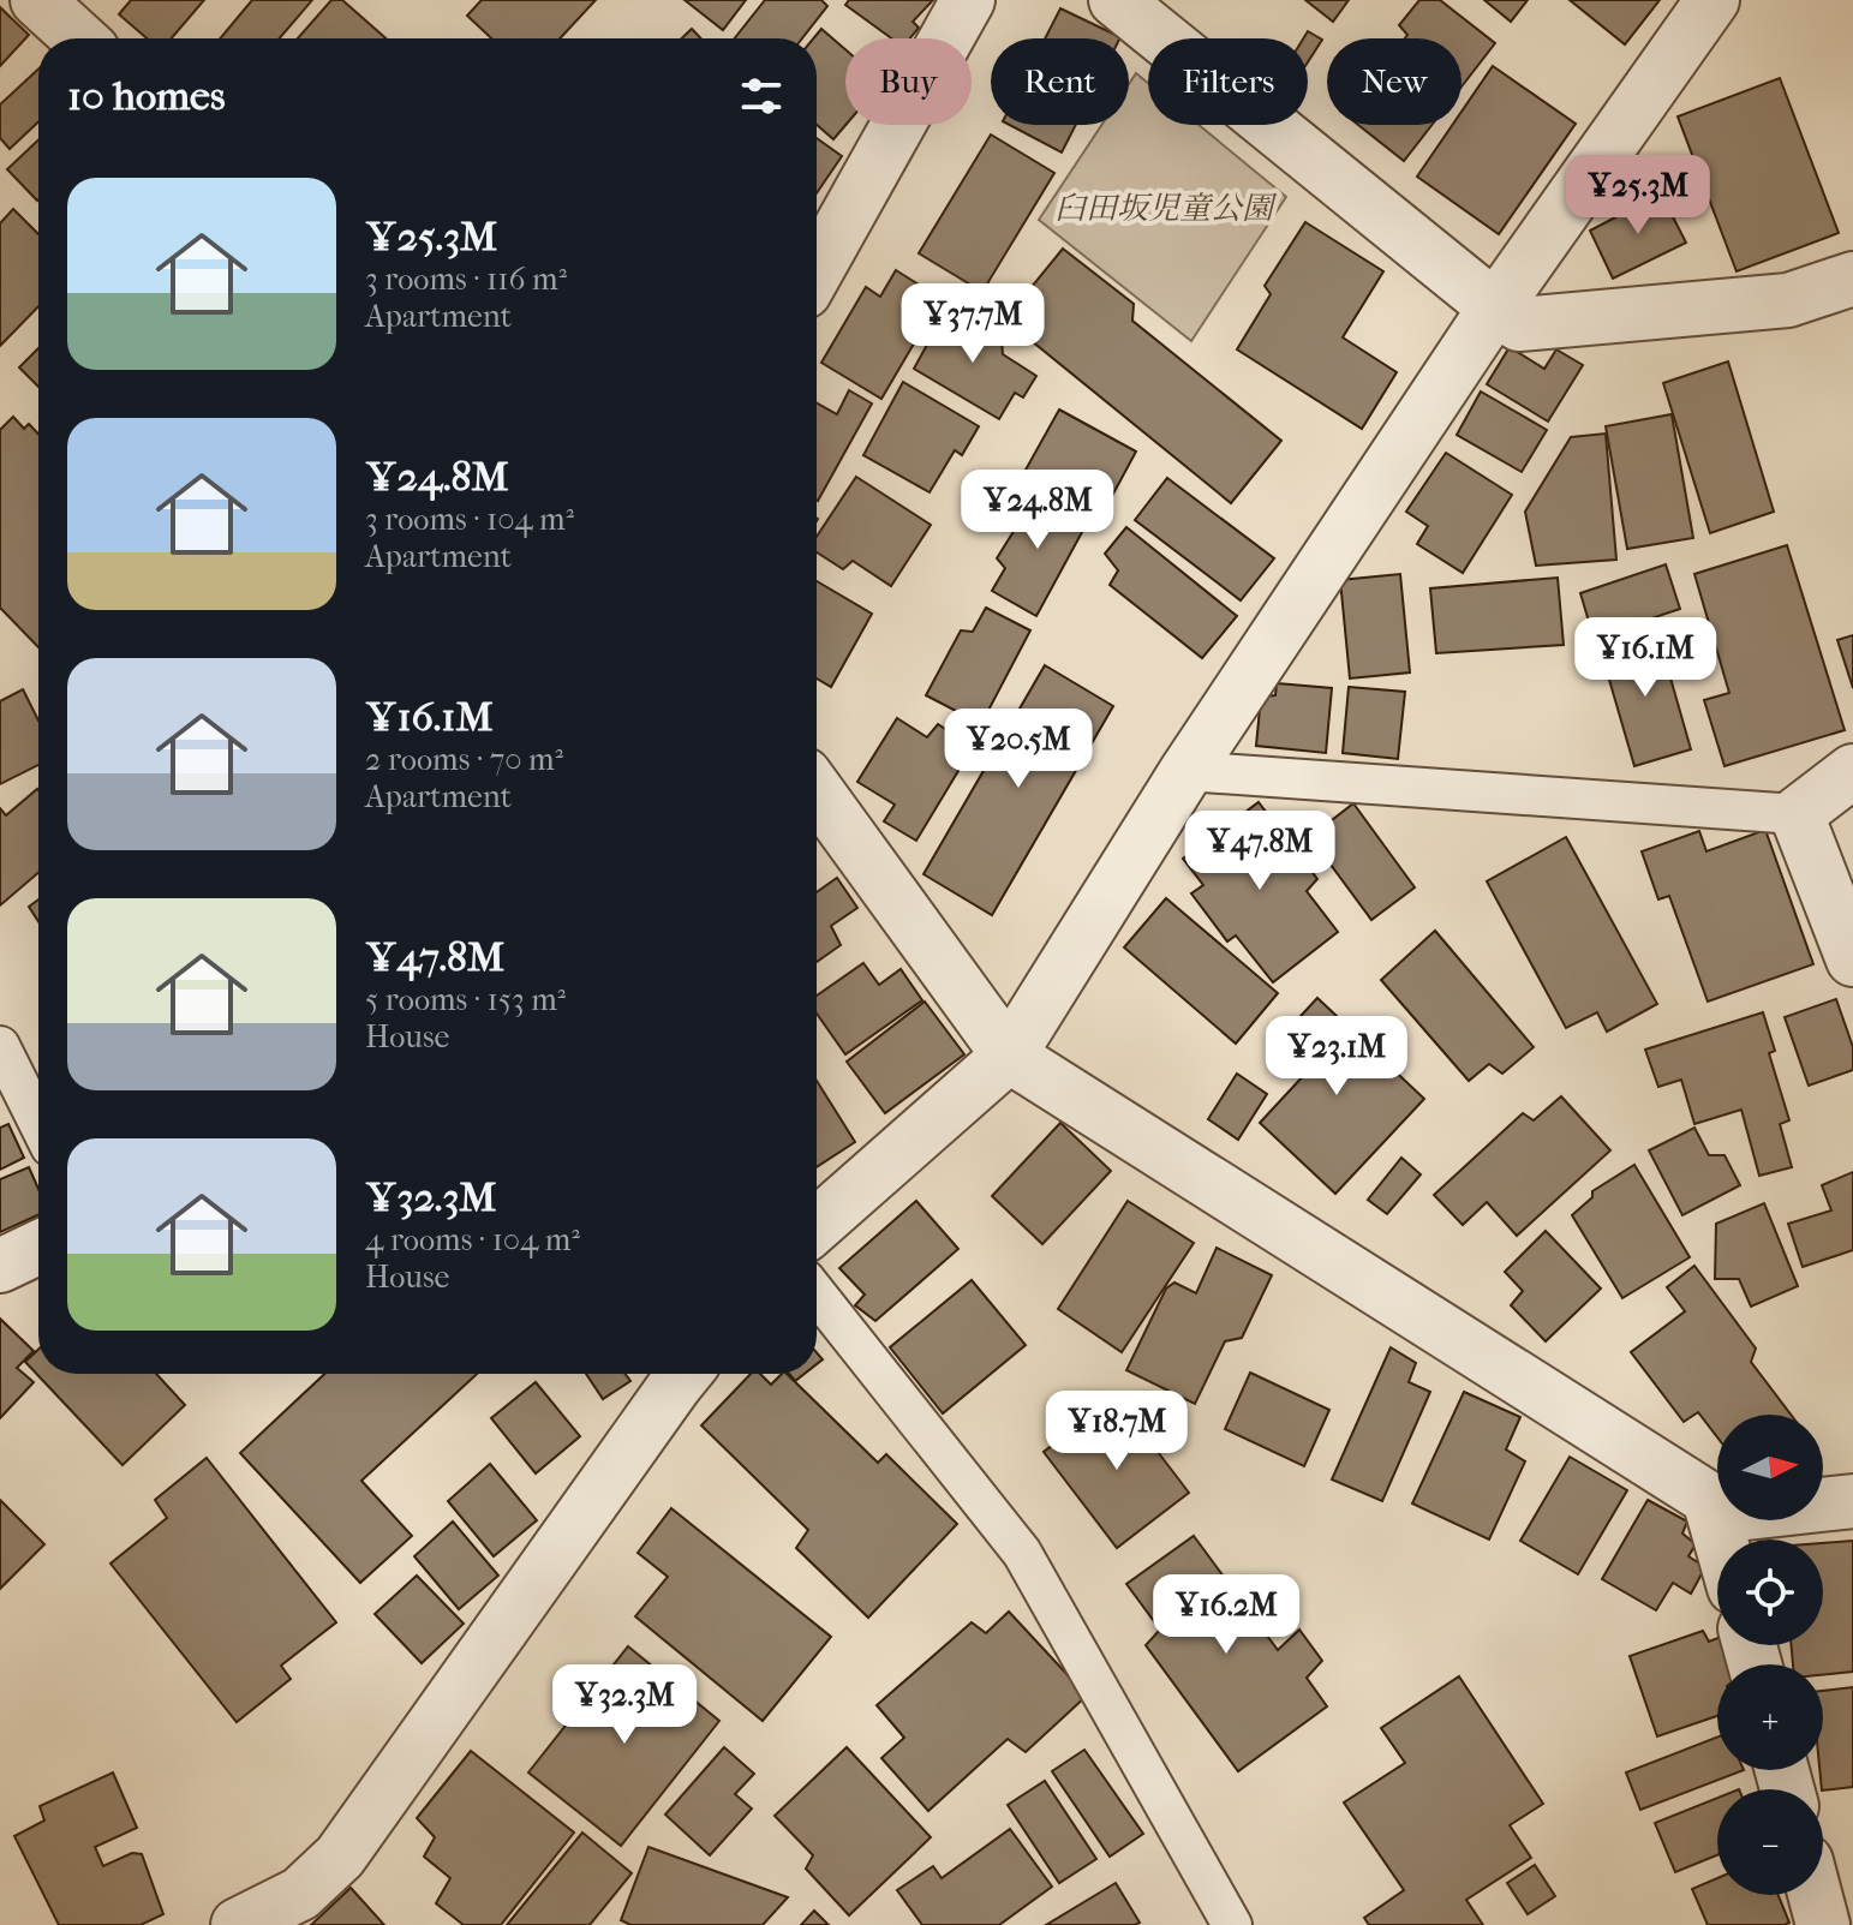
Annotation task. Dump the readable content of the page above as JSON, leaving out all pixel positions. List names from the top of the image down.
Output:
{
  "parks": ["臼田坂児童公園"],
  "north": "right",
  "page": {
    "chip": [
      "Buy",
      "Rent",
      "Filters",
      "New"
    ],
    "heading": "10 homes",
    "list": [
      {
        "name": "¥25.3M",
        "note": "3 rooms · 116 m² · Apartment"
      },
      {
        "name": "¥24.8M",
        "note": "3 rooms · 104 m² · Apartment"
      },
      {
        "name": "¥16.1M",
        "note": "2 rooms · 70 m² · Apartment"
      },
      {
        "name": "¥47.8M",
        "note": "5 rooms · 153 m² · House"
      },
      {
        "name": "¥32.3M",
        "note": "4 rooms · 104 m² · House"
      }
    ],
    "price": [
      "¥25.3M",
      "¥37.7M",
      "¥24.8M",
      "¥16.1M",
      "¥20.5M",
      "¥47.8M",
      "¥23.1M",
      "¥18.7M",
      "¥16.2M",
      "¥32.3M"
    ],
    "map_buttons": ["+", "−"]
  }
}
